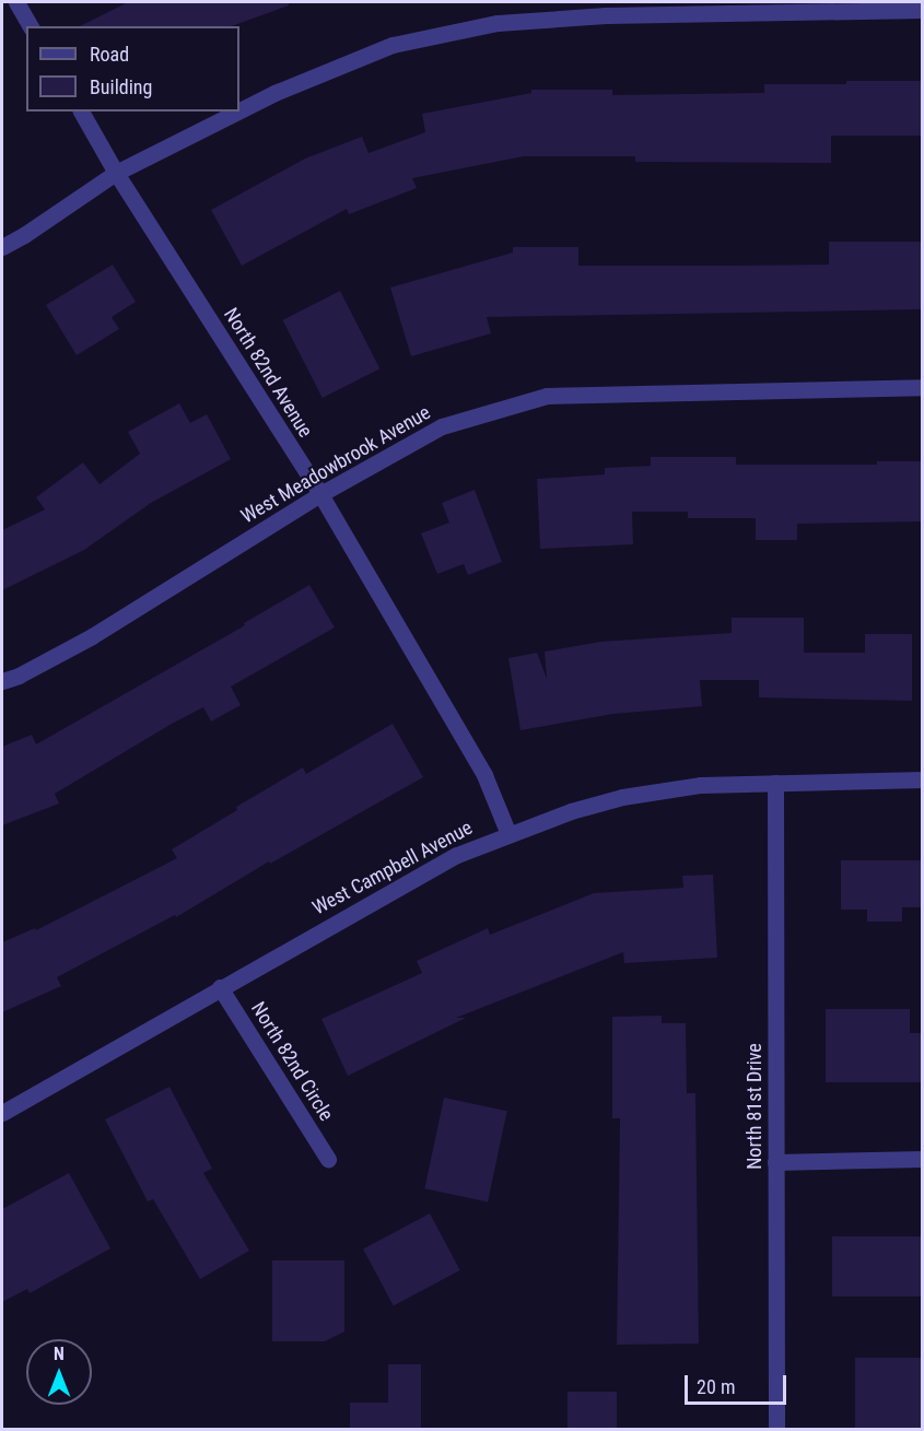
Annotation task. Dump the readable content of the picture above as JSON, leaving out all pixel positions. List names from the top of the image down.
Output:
{
  "streets": {
    "street": [
      "North 82nd Avenue",
      "West Meadowbrook Avenue",
      "West Campbell Avenue",
      "North 82nd Circle",
      "North 81st Drive"
    ]
  },
  "crossings": [
    ["North 82nd Avenue", "West Meadowbrook Avenue"],
    ["North 82nd Avenue", "West Campbell Avenue"],
    ["West Campbell Avenue", "North 82nd Circle"],
    ["West Campbell Avenue", "North 81st Drive"]
  ],
  "legend": ["Road", "Building"],
  "scale_bar": "20 m",
  "north": "top"
}
